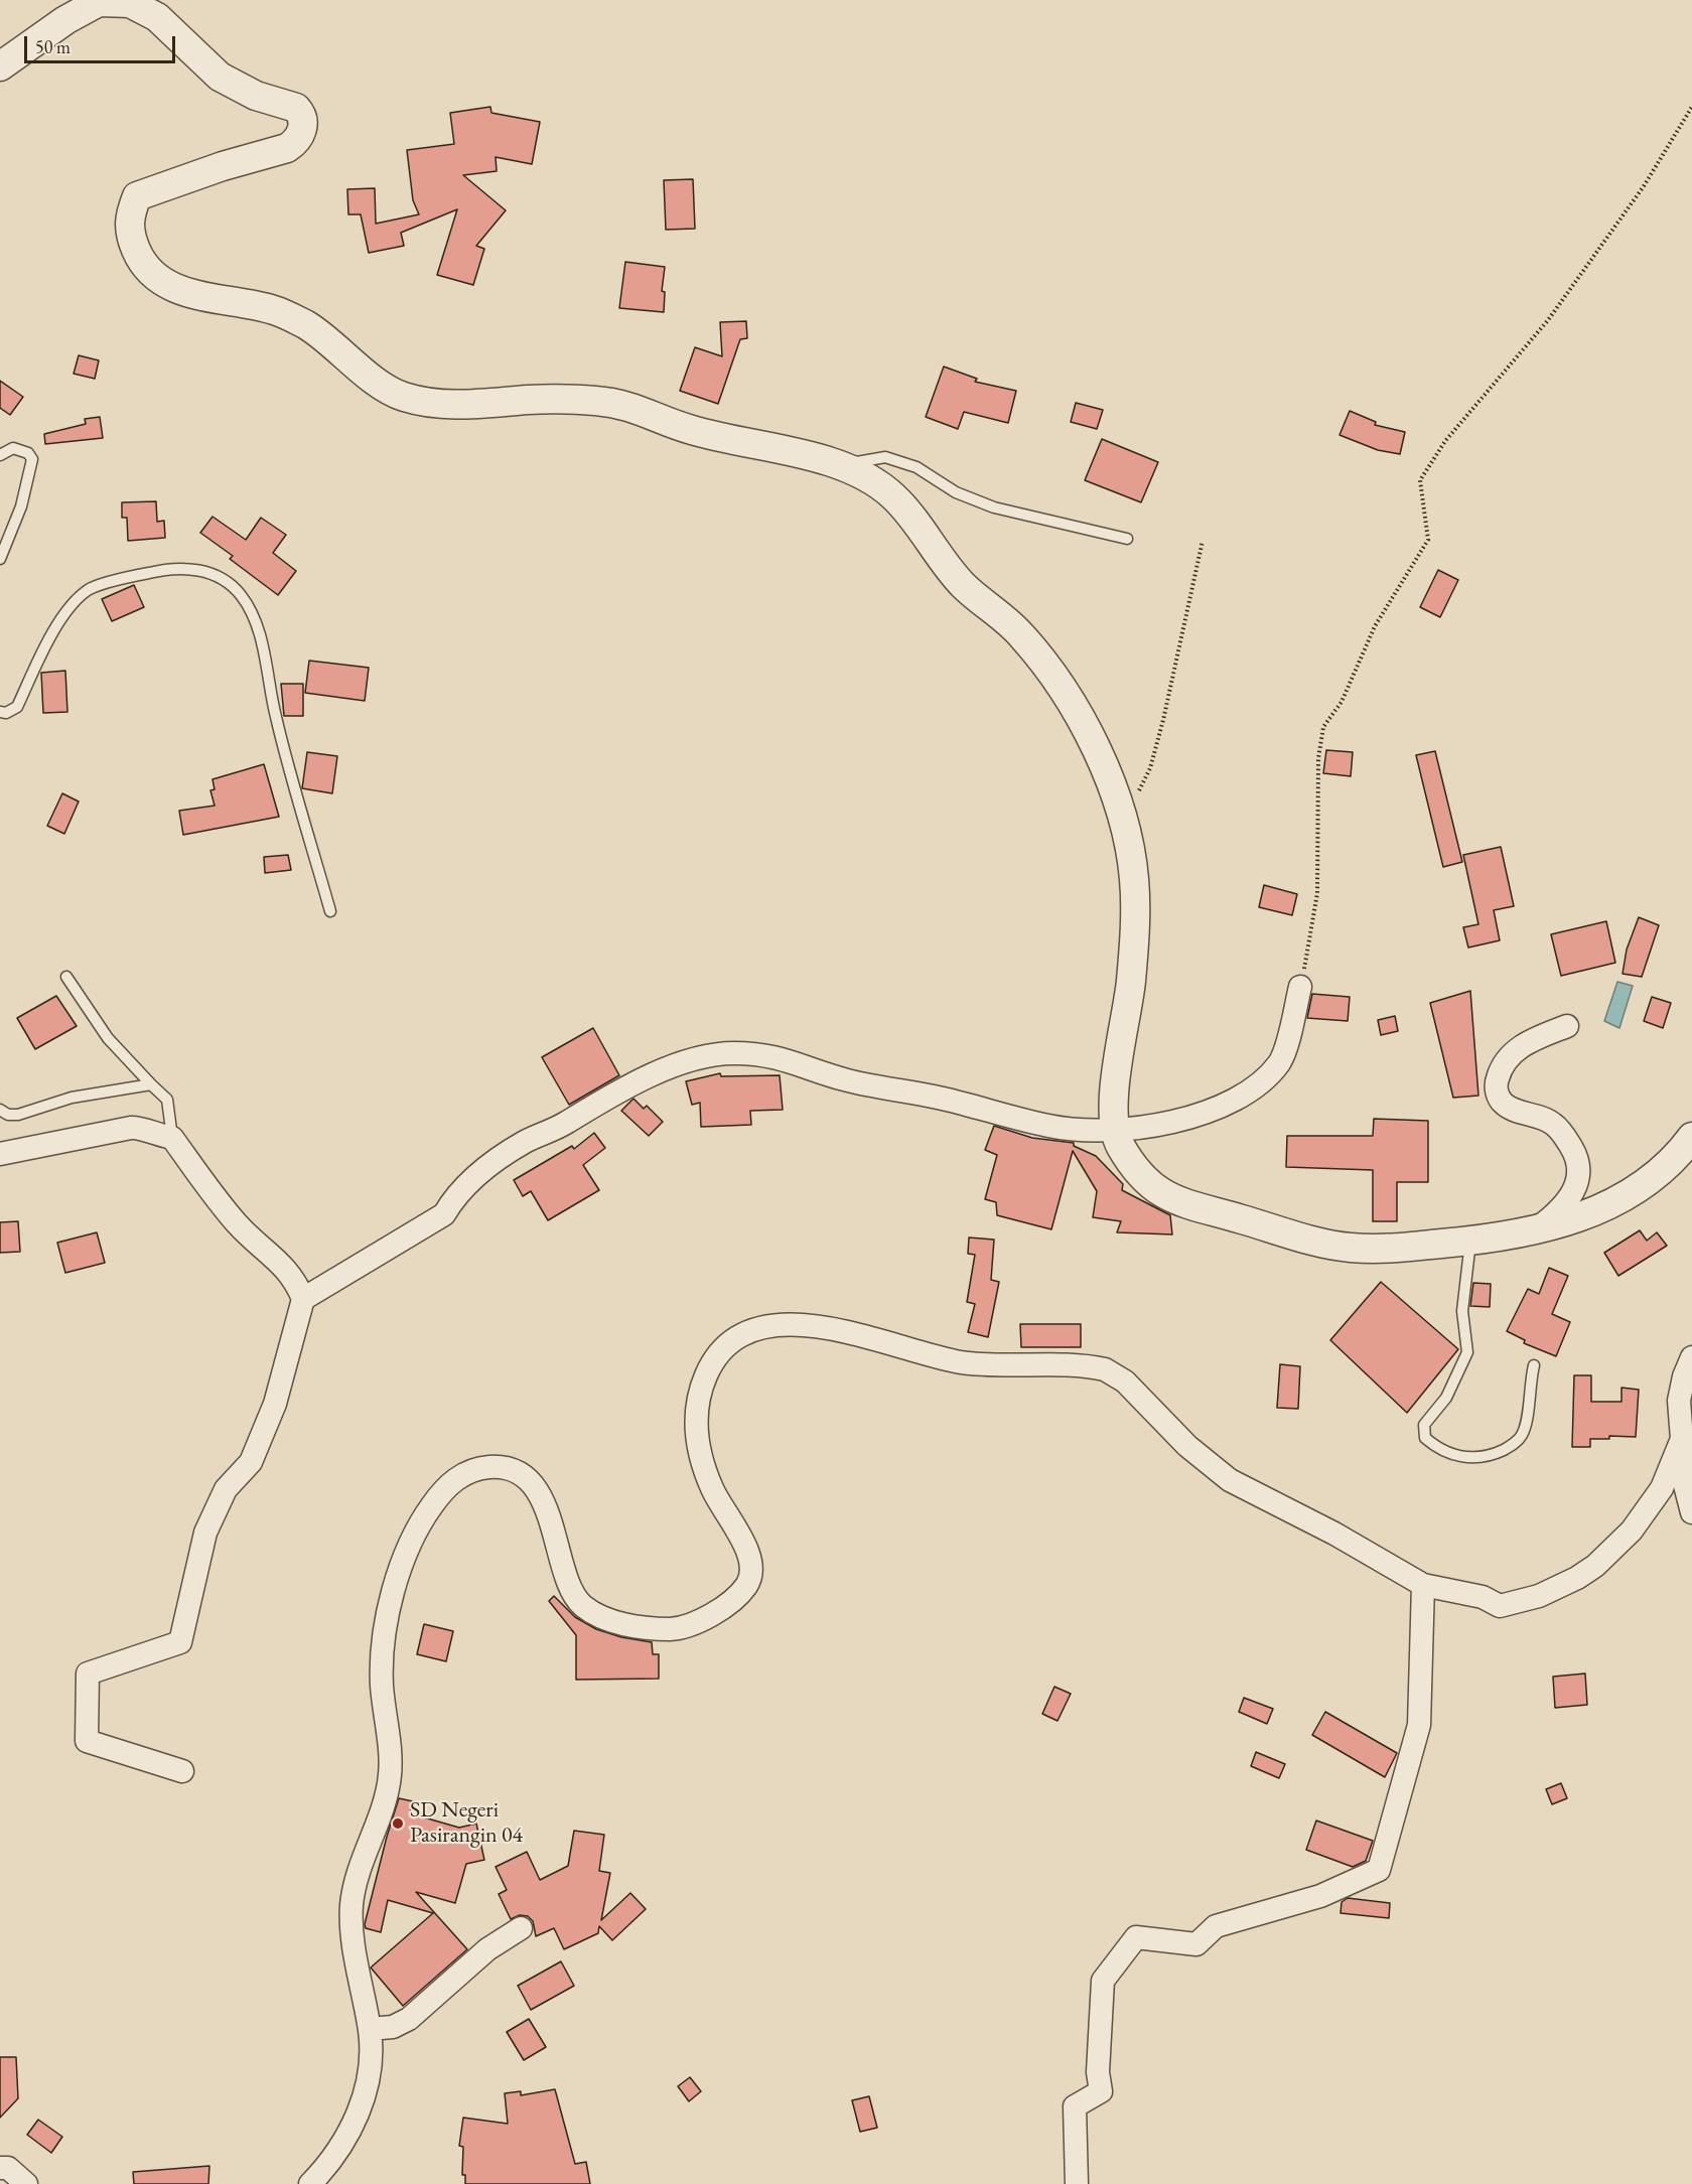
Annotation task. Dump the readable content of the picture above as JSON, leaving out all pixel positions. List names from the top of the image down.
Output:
{
  "places": ["SD Negeri Pasirangin 04"],
  "scale_bar": "50 m"
}
